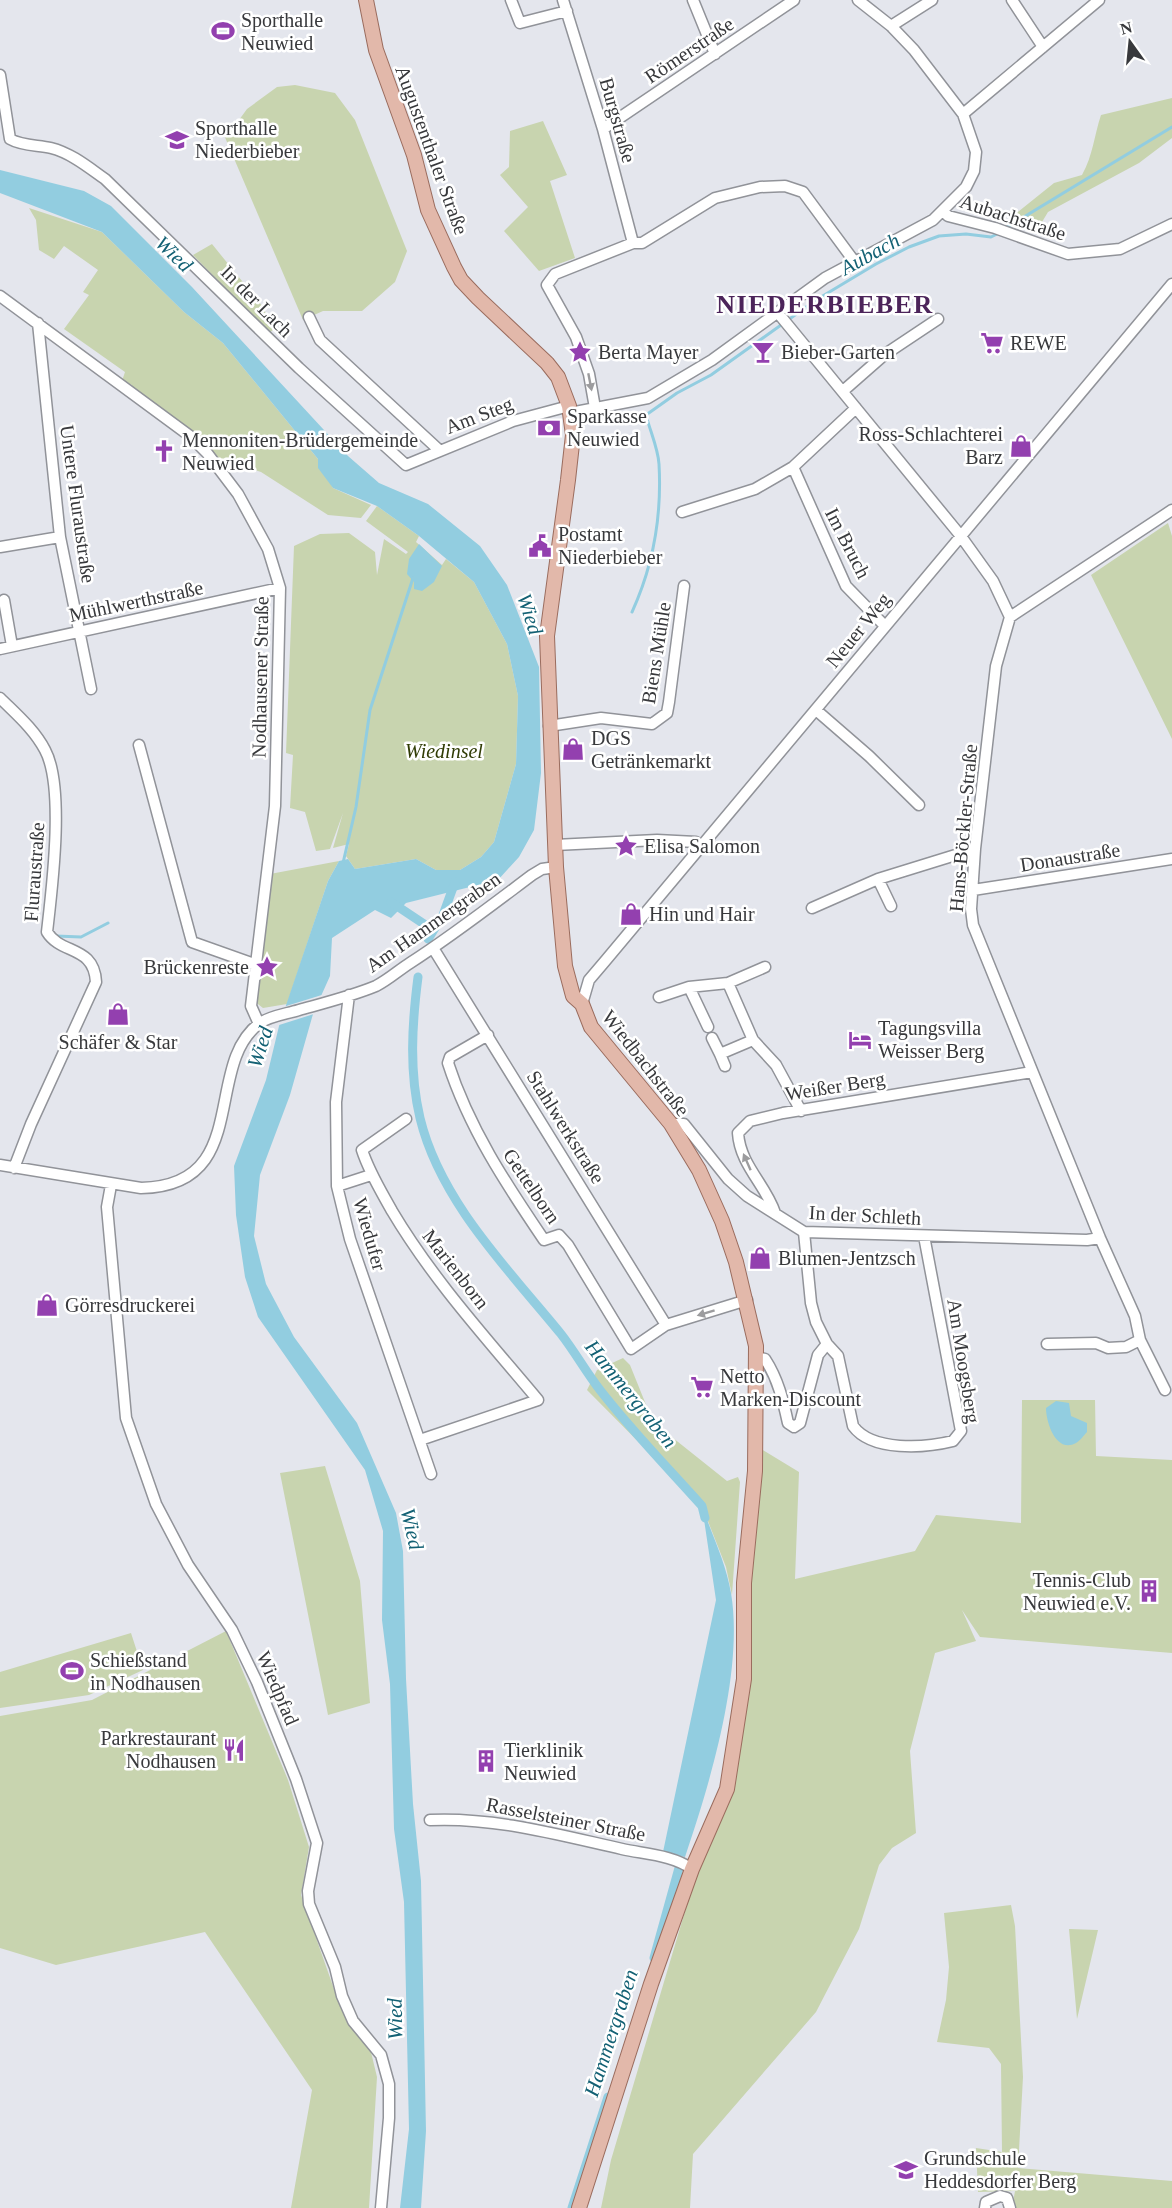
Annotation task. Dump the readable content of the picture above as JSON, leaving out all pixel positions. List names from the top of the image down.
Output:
{
  "streets": {
    "main road": ["Augustenthaler Straße", "Wiedbachstraße"],
    "street": [
      "Römerstraße",
      "Burgstraße",
      "Aubachstraße",
      "In der Lach",
      "Am Steg",
      "Untere Fluraustraße",
      "Im Bruch",
      "Mühlwerthstraße",
      "Neuer Weg",
      "Biens Mühle",
      "Nodhausener Straße",
      "Hans-Böckler-Straße",
      "Donaustraße",
      "Fluraustraße",
      "Am Hammergraben",
      "Weißer Berg",
      "Stahlwerkstraße",
      "Gettelborn",
      "In der Schleth",
      "Wiedufer",
      "Marienborn",
      "Am Moogsberg",
      "Wiedpfad",
      "Rasselsteiner Straße"
    ]
  },
  "crossings": [
    ["Römerstraße", "Burgstraße"],
    ["Augustenthaler Straße", "Aubachstraße"],
    ["Augustenthaler Straße", "Am Steg"],
    ["Augustenthaler Straße", "Wiedbachstraße"],
    ["Aubachstraße", "Am Steg"],
    ["Aubachstraße", "Wiedbachstraße"],
    ["In der Lach", "Am Steg"],
    ["Am Steg", "Wiedbachstraße"],
    ["Untere Fluraustraße", "Mühlwerthstraße"],
    ["Untere Fluraustraße", "Nodhausener Straße"],
    ["Im Bruch", "Neuer Weg"],
    ["Mühlwerthstraße", "Nodhausener Straße"],
    ["Neuer Weg", "Wiedbachstraße"],
    ["Biens Mühle", "Wiedbachstraße"],
    ["Nodhausener Straße", "Am Hammergraben"],
    ["Hans-Böckler-Straße", "Donaustraße"],
    ["Hans-Böckler-Straße", "Weißer Berg"],
    ["Hans-Böckler-Straße", "In der Schleth"],
    ["Am Hammergraben", "Wiedbachstraße"],
    ["Am Hammergraben", "Stahlwerkstraße"],
    ["Am Hammergraben", "Wiedufer"],
    ["Wiedbachstraße", "In der Schleth"],
    ["Wiedbachstraße", "Rasselsteiner Straße"],
    ["Weißer Berg", "In der Schleth"],
    ["Stahlwerkstraße", "Gettelborn"],
    ["In der Schleth", "Am Moogsberg"],
    ["Wiedufer", "Marienborn"]
  ],
  "districts": ["NIEDERBIEBER"],
  "water": ["Wied", "Aubach", "Hammergraben"],
  "parks": ["Wiedinsel"],
  "places": {
    "sports": ["Sporthalle Neuwied", "Schießstand in Nodhausen"],
    "school or university": ["Sporthalle Niederbieber", "Grundschule Heddesdorfer Berg"],
    "supermarket": ["REWE", "Netto Marken-Discount"],
    "place": ["Berta Mayer", "Elisa Salomon", "Brückenreste"],
    "bar": ["Bieber-Garten"],
    "bank": ["Sparkasse Neuwied"],
    "shop": [
      "Ross-Schlachterei Barz",
      "DGS Getränkemarkt",
      "Hin und Hair",
      "Schäfer & Star",
      "Blumen-Jentzsch",
      "Görresdruckerei"
    ],
    "church": ["Mennoniten-Brüdergemeinde Neuwied"],
    "public building": ["Postamt Niederbieber"],
    "hotel": ["Tagungsvilla Weisser Berg"],
    "building": ["Tennis-Club Neuwied e.V.", "Tierklinik Neuwied"],
    "restaurant": ["Parkrestaurant Nodhausen"]
  },
  "north": "top"
}
